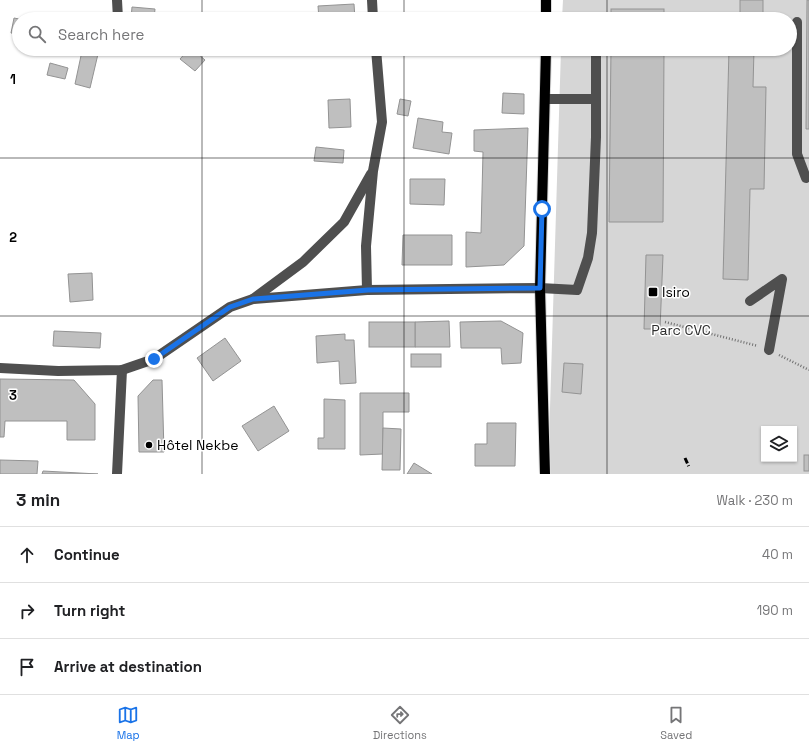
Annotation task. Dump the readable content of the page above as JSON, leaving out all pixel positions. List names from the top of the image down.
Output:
{
  "parks": ["Parc CVC"],
  "places": {
    "transit": ["Isiro"],
    "other": ["Hôtel Nekbe"]
  },
  "page": {
    "search": "Search here",
    "heading": ["3 min", "Walk · 230 m"],
    "list": [
      ["Continue", "40 m"],
      ["Turn right", "190 m"],
      "Arrive at destination"
    ],
    "nav": ["Map", "Directions", "Saved"]
  },
  "grid": {
    "rows": ["1", "2", "3"]
  }
}
